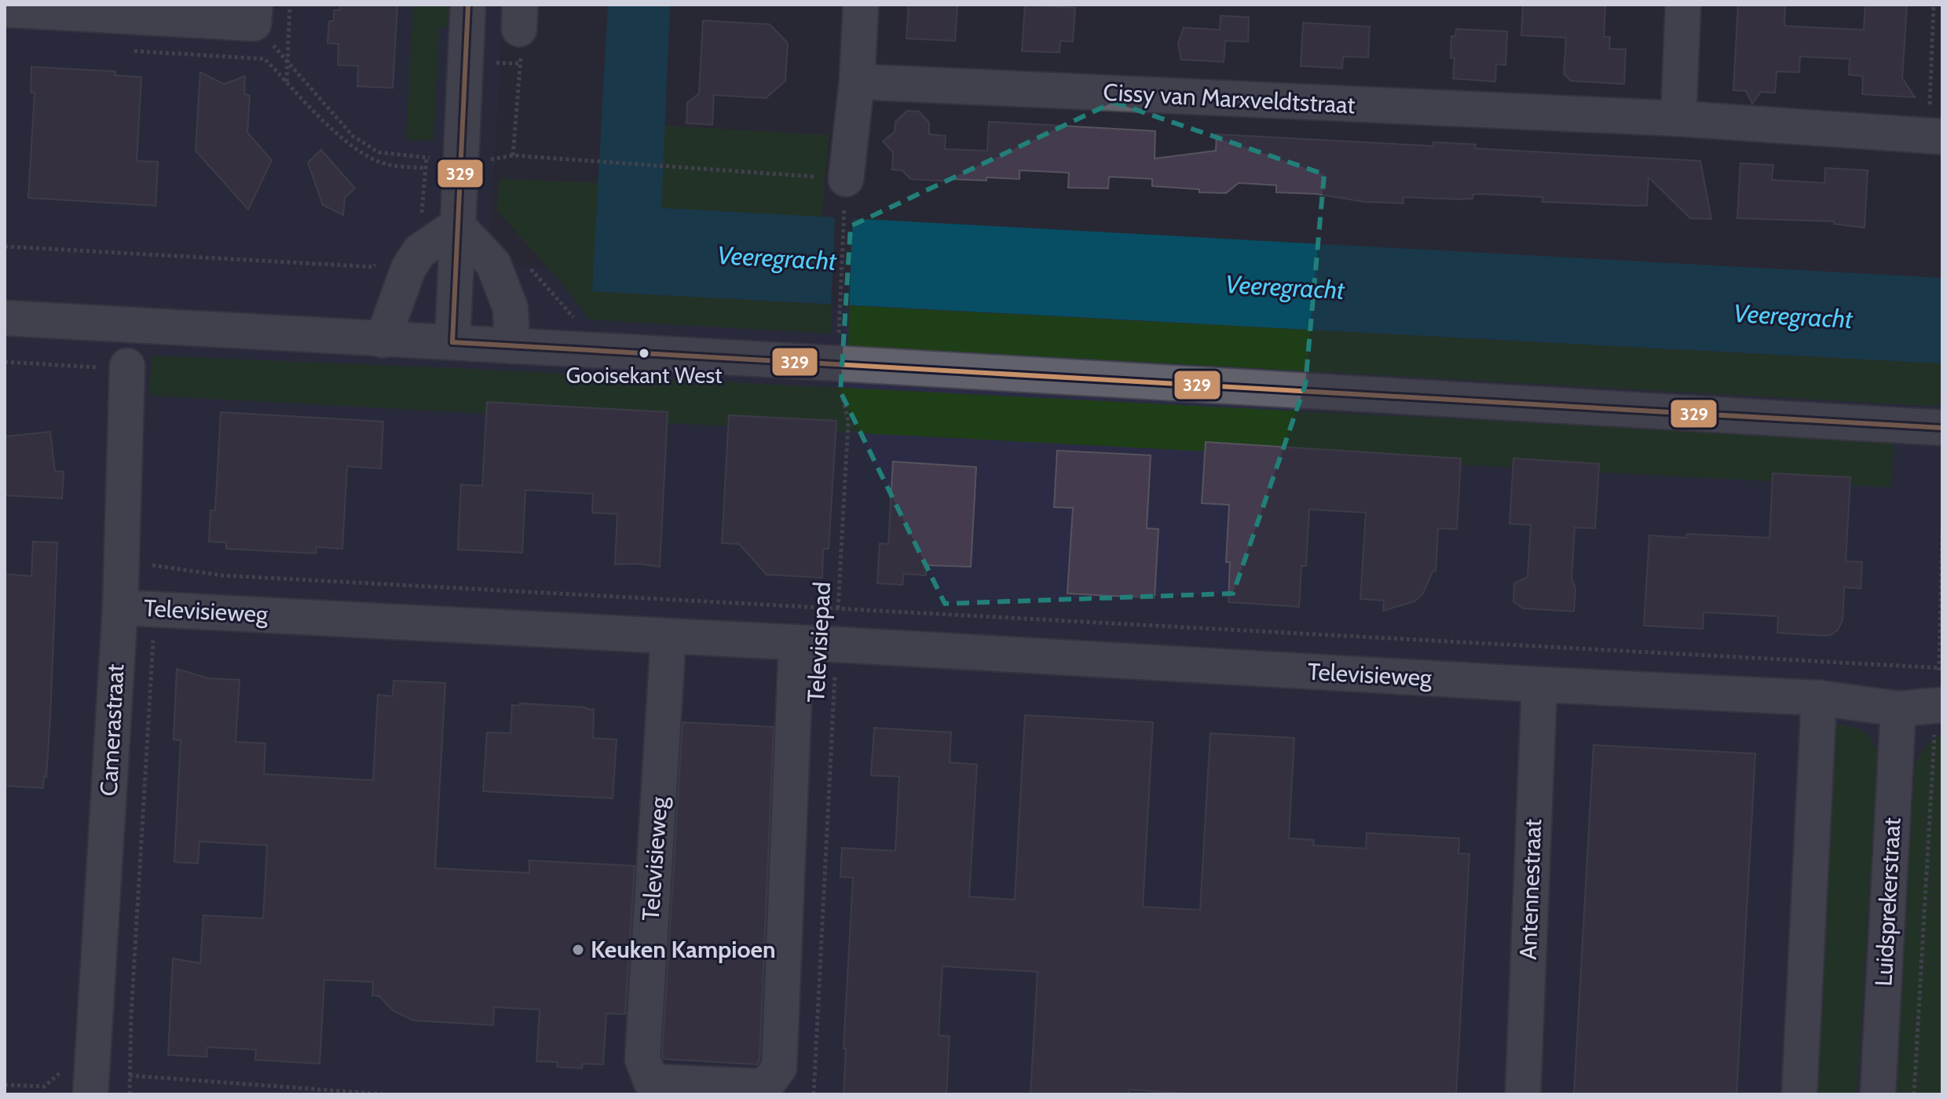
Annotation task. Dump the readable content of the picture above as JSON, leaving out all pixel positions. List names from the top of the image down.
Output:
{
  "streets": {
    "street": [
      "Cissy van Marxveldtstraat",
      "Televisieweg",
      "Camerastraat",
      "Antennestraat",
      "Luidsprekerstraat"
    ],
    "path": ["Televisiepad"]
  },
  "crossings": [
    ["Televisieweg", "Televisiepad"],
    ["Televisieweg", "Camerastraat"],
    ["Televisieweg", "Antennestraat"],
    ["Televisieweg", "Luidsprekerstraat"]
  ],
  "water": ["Veeregracht"],
  "places": ["Gooisekant West", "Keuken Kampioen"],
  "lines": ["transit line 329"]
}
